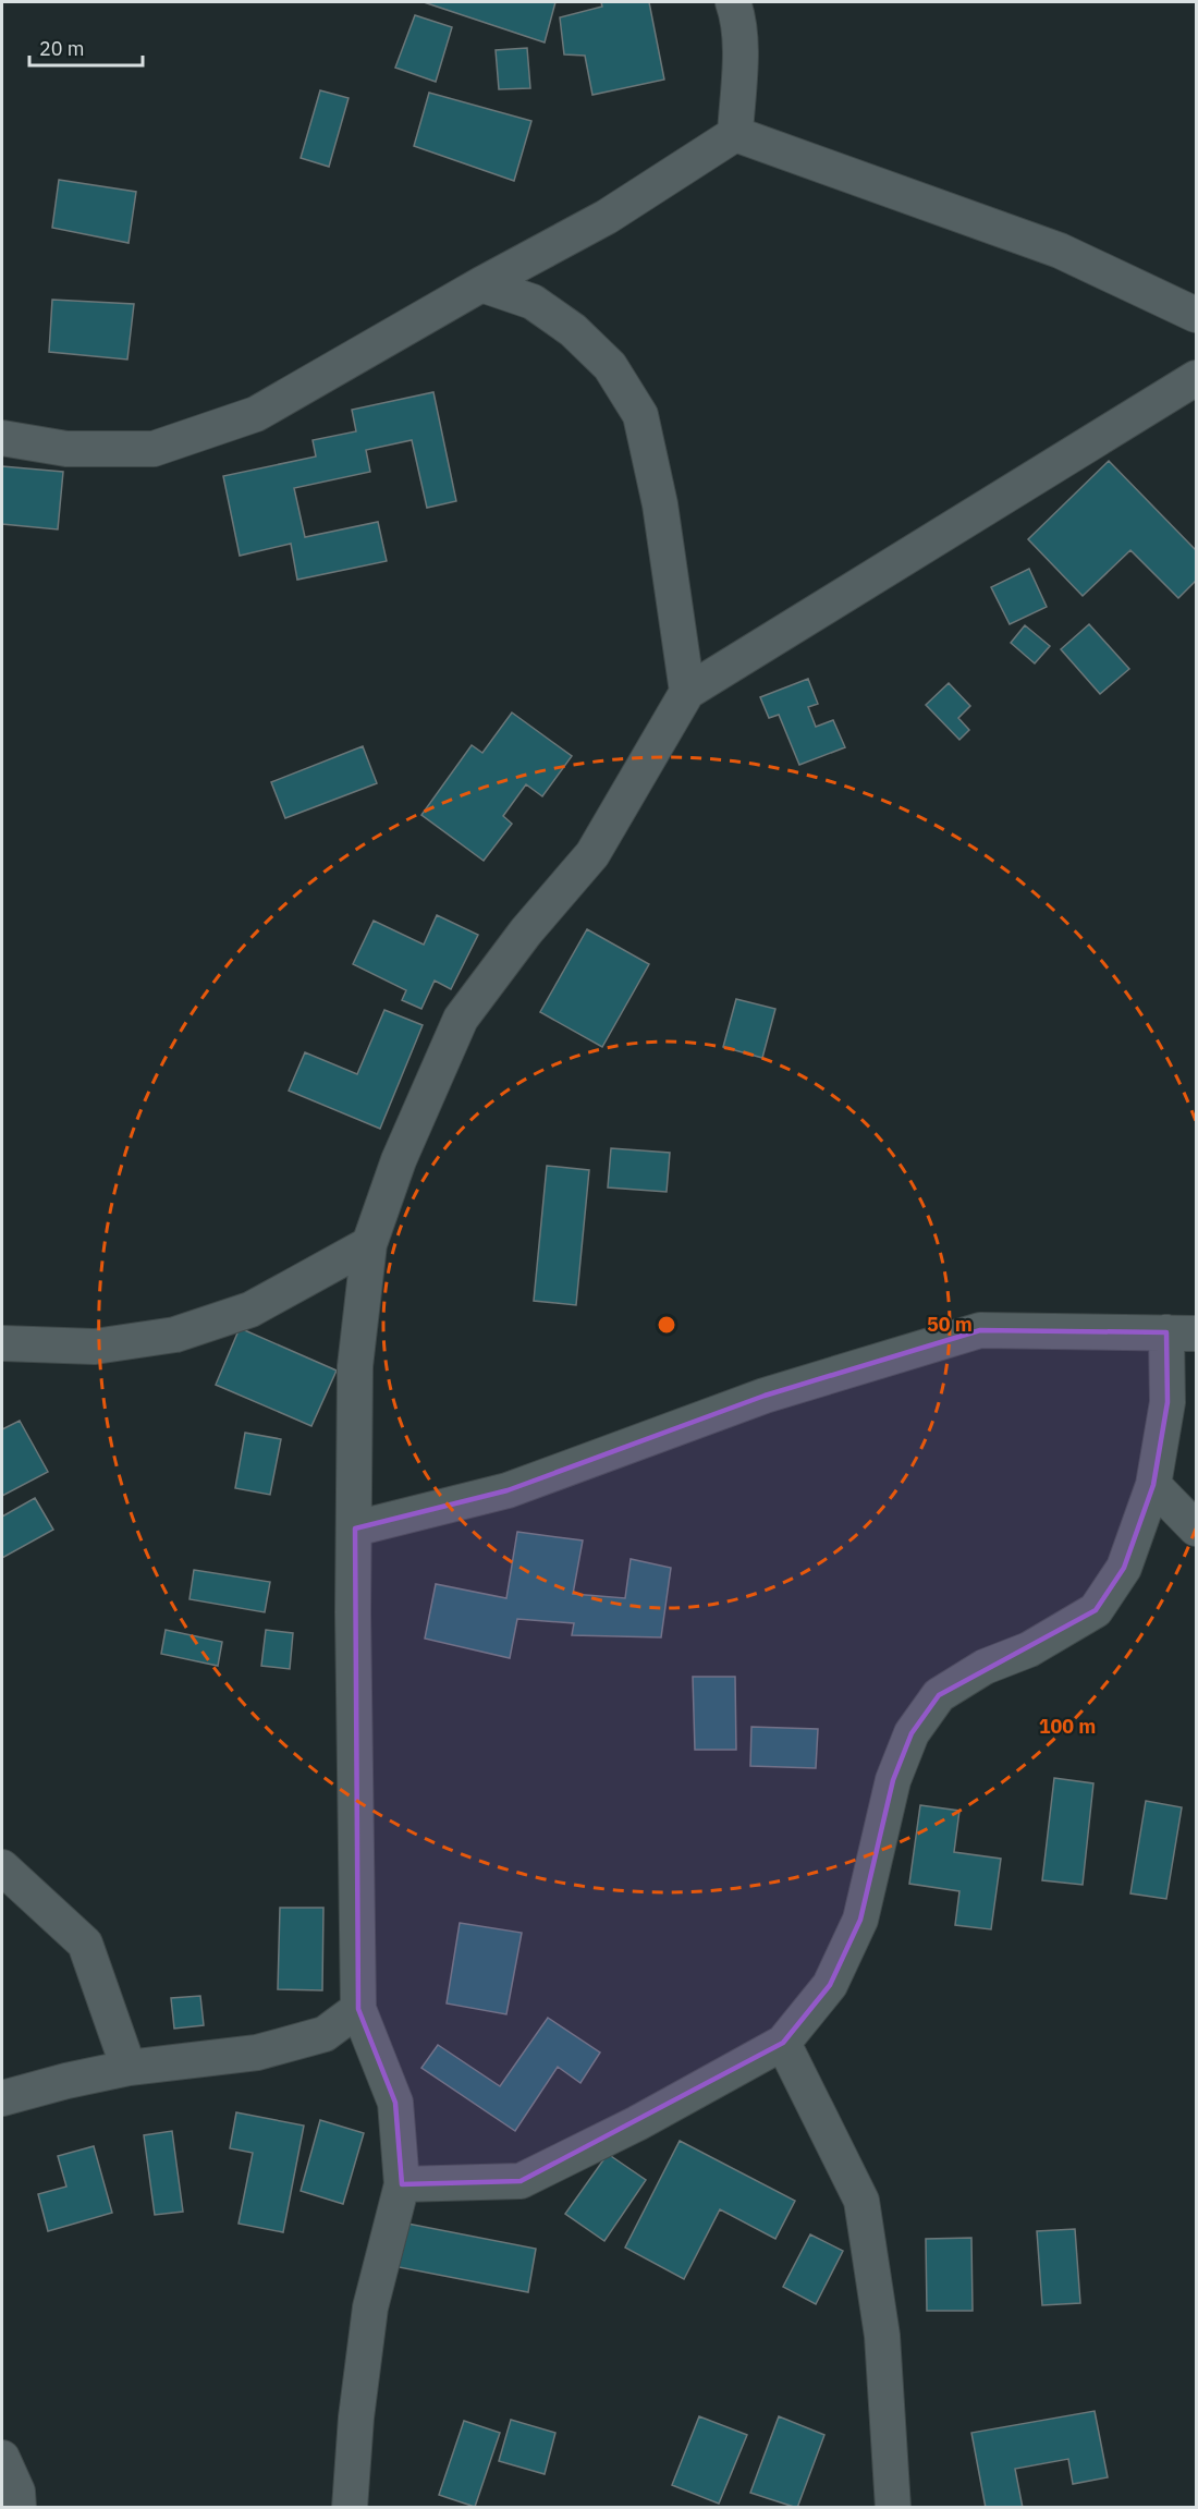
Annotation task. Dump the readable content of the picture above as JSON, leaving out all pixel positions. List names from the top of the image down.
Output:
{
  "scale_bar": "20 m",
  "rings": ["50 m", "100 m"]
}
